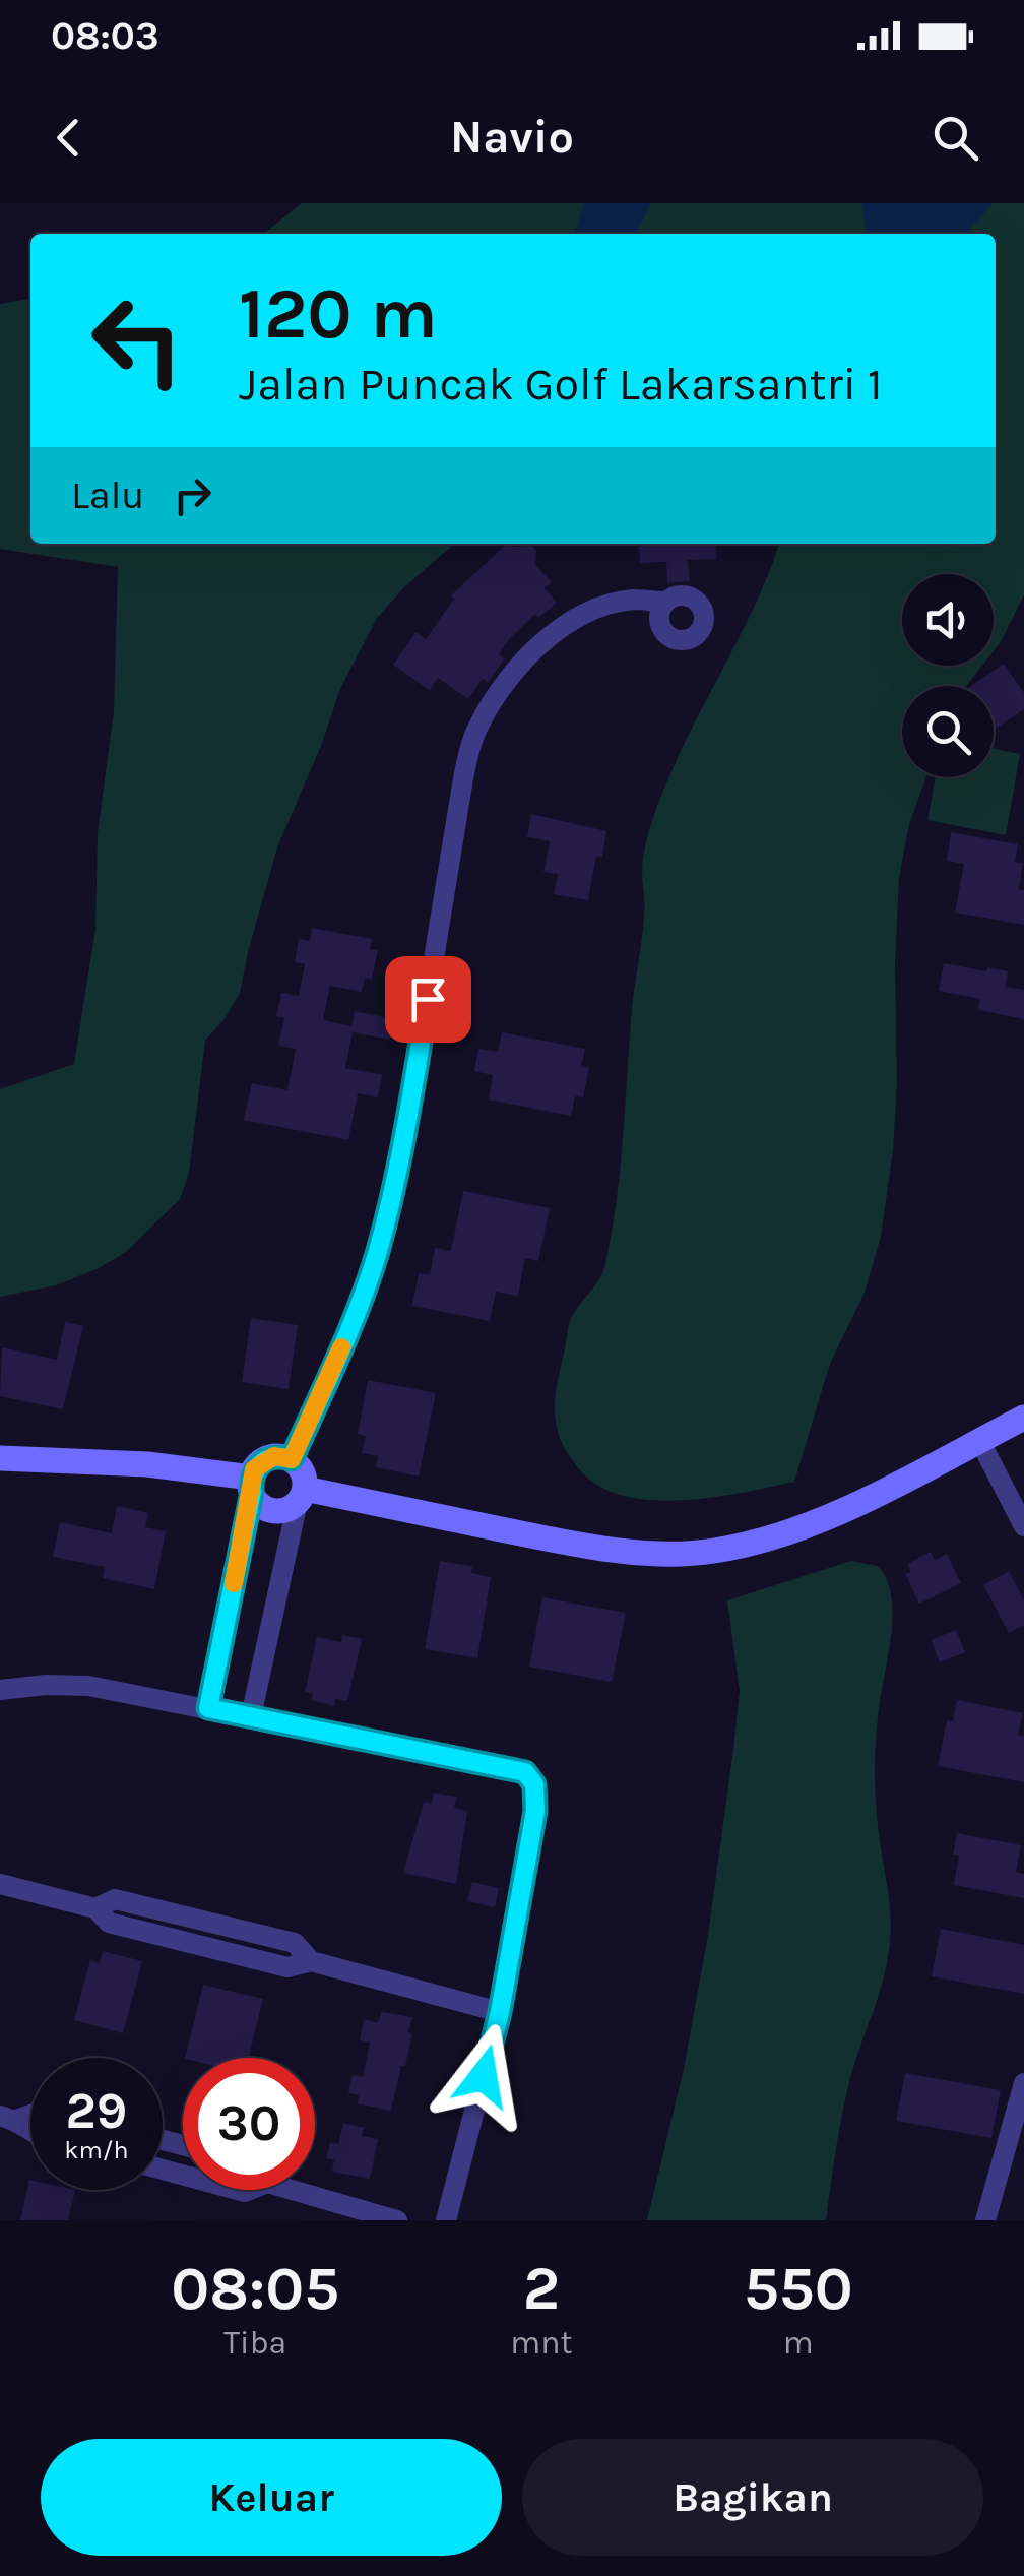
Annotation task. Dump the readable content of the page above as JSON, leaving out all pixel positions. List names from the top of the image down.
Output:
{
  "page": {
    "status": "08:03",
    "header": "Navio",
    "turn": ["120 m", "Jalan Puncak Golf Lakarsantri 1"],
    "then": "Lalu",
    "speed": "29 km/h",
    "limit": "30",
    "eta": [
      "08:05",
      "Tiba",
      "2",
      "mnt",
      "550",
      "m"
    ],
    "buttons": ["Keluar", "Bagikan"]
  }
}
